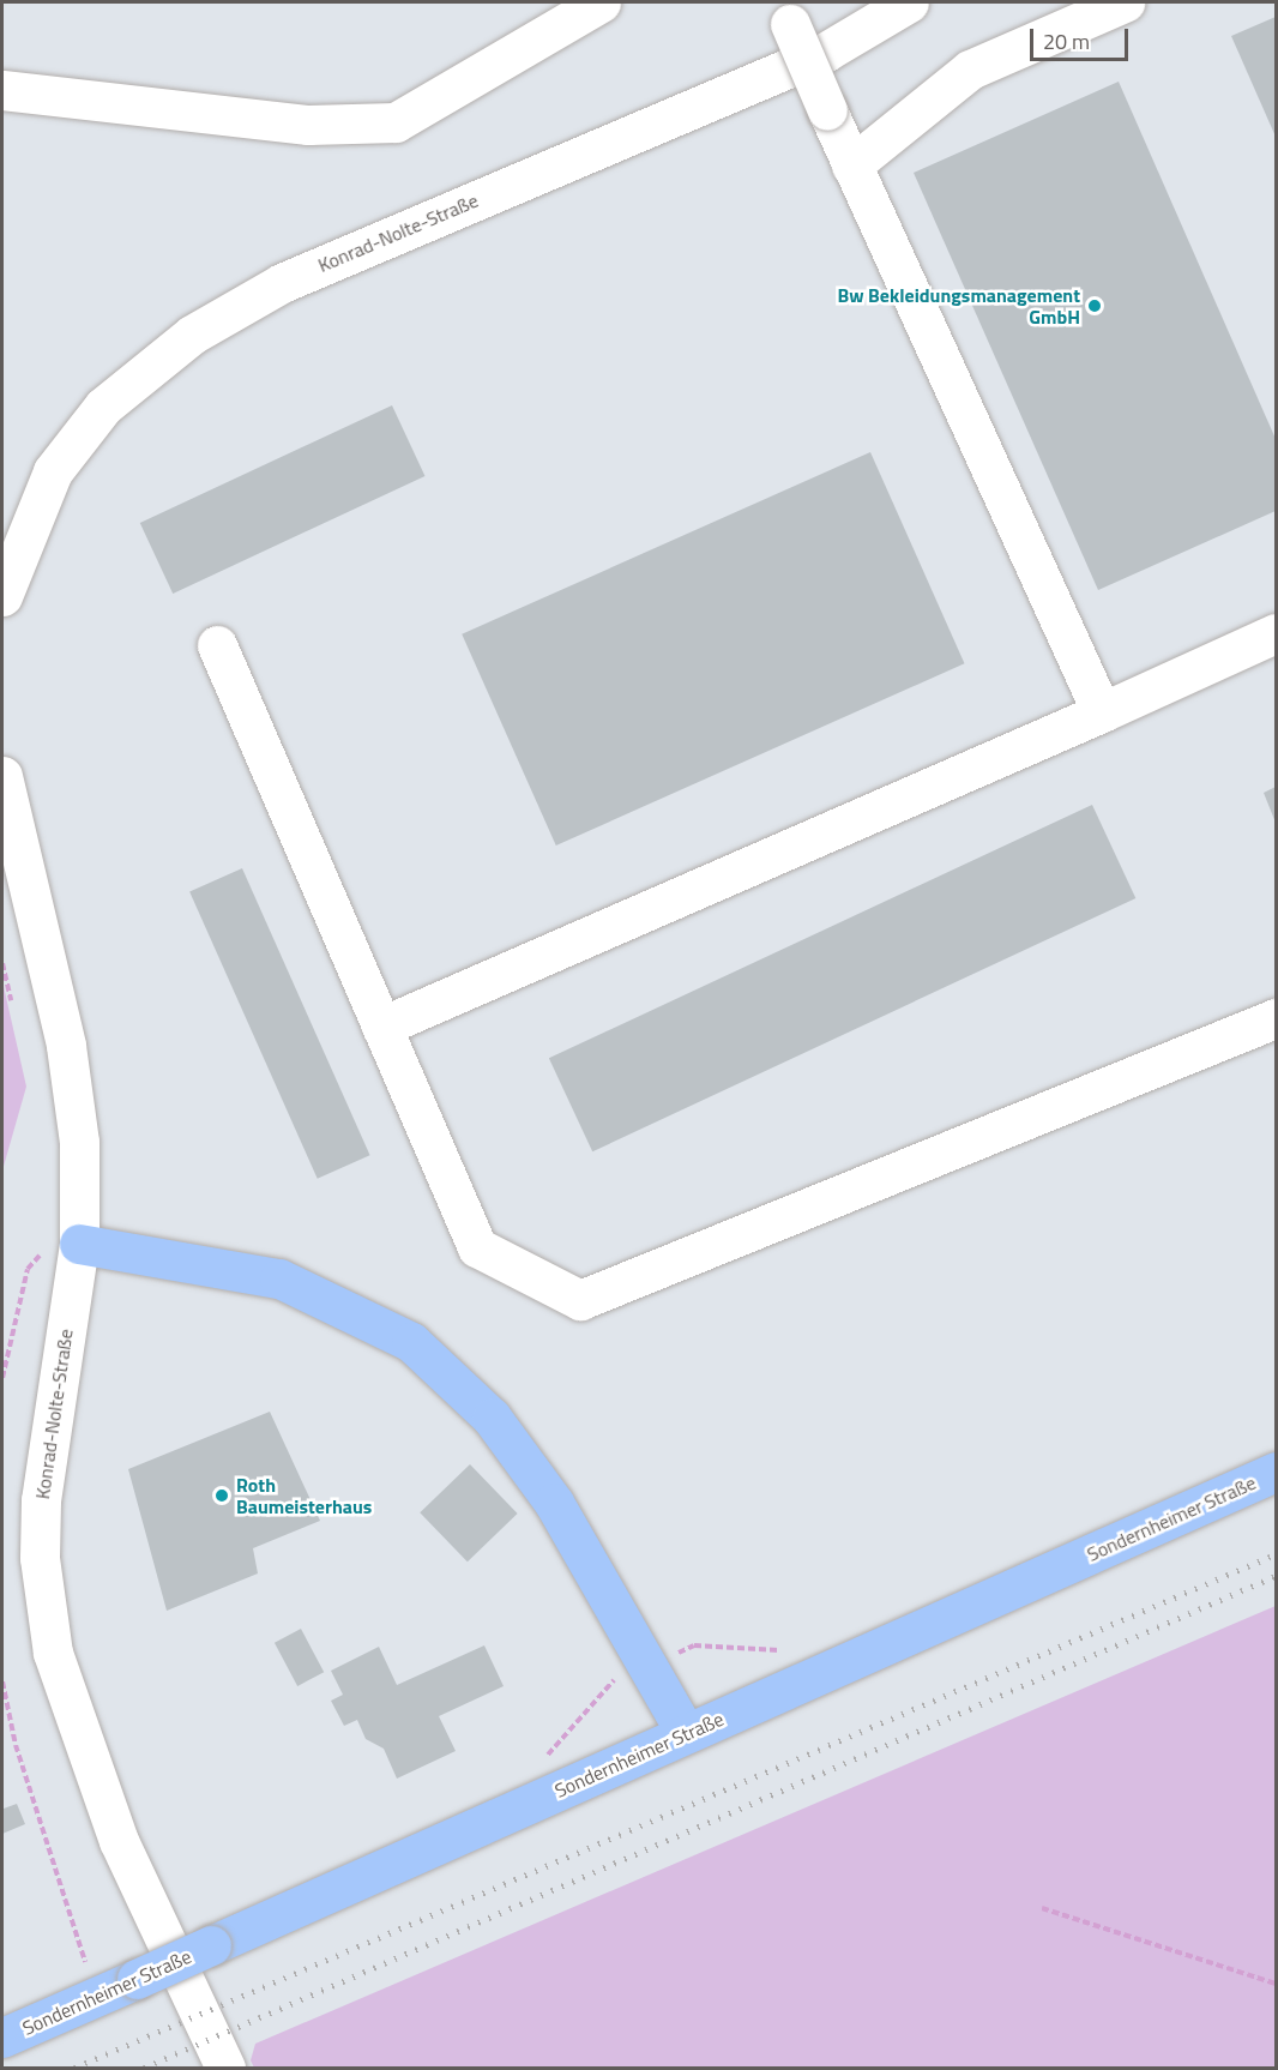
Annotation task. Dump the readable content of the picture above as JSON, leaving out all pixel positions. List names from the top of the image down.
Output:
{
  "streets": {
    "main road": ["Sondernheimer Straße"],
    "street": ["Konrad-Nolte-Straße"]
  },
  "places": ["Bw Bekleidungsmanagement GmbH", "Roth Baumeisterhaus"],
  "scale_bar": "20 m"
}
